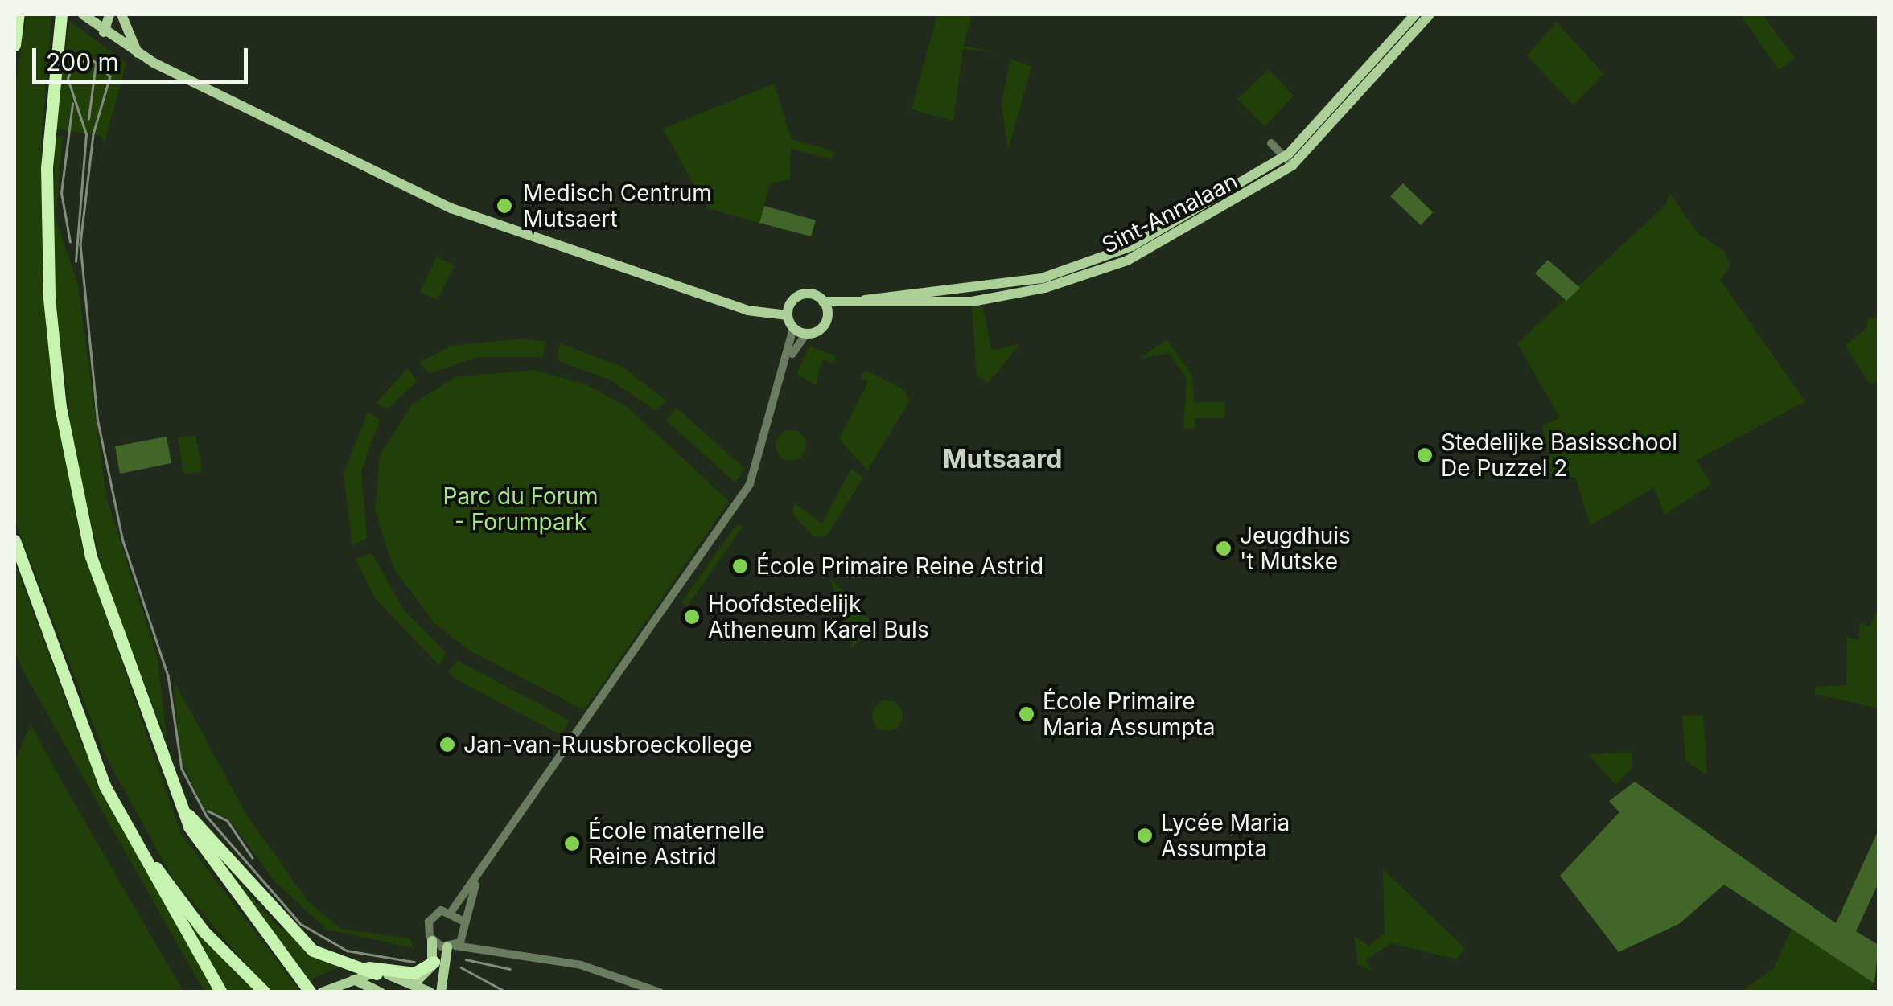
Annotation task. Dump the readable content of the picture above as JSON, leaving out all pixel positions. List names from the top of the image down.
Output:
{
  "streets": {
    "main road": ["Sint-Annalaan"]
  },
  "districts": ["Mutsaard"],
  "parks": ["Parc du Forum - Forumpark"],
  "places": [
    "Medisch Centrum Mutsaert",
    "Stedelijke Basisschool De Puzzel 2",
    "Jeugdhuis 't Mutske",
    "École Primaire Reine Astrid",
    "Hoofdstedelijk Atheneum Karel Buls",
    "École Primaire Maria Assumpta",
    "Jan-van-Ruusbroeckollege",
    "Lycée Maria Assumpta",
    "École maternelle Reine Astrid"
  ],
  "scale_bar": "200 m"
}
